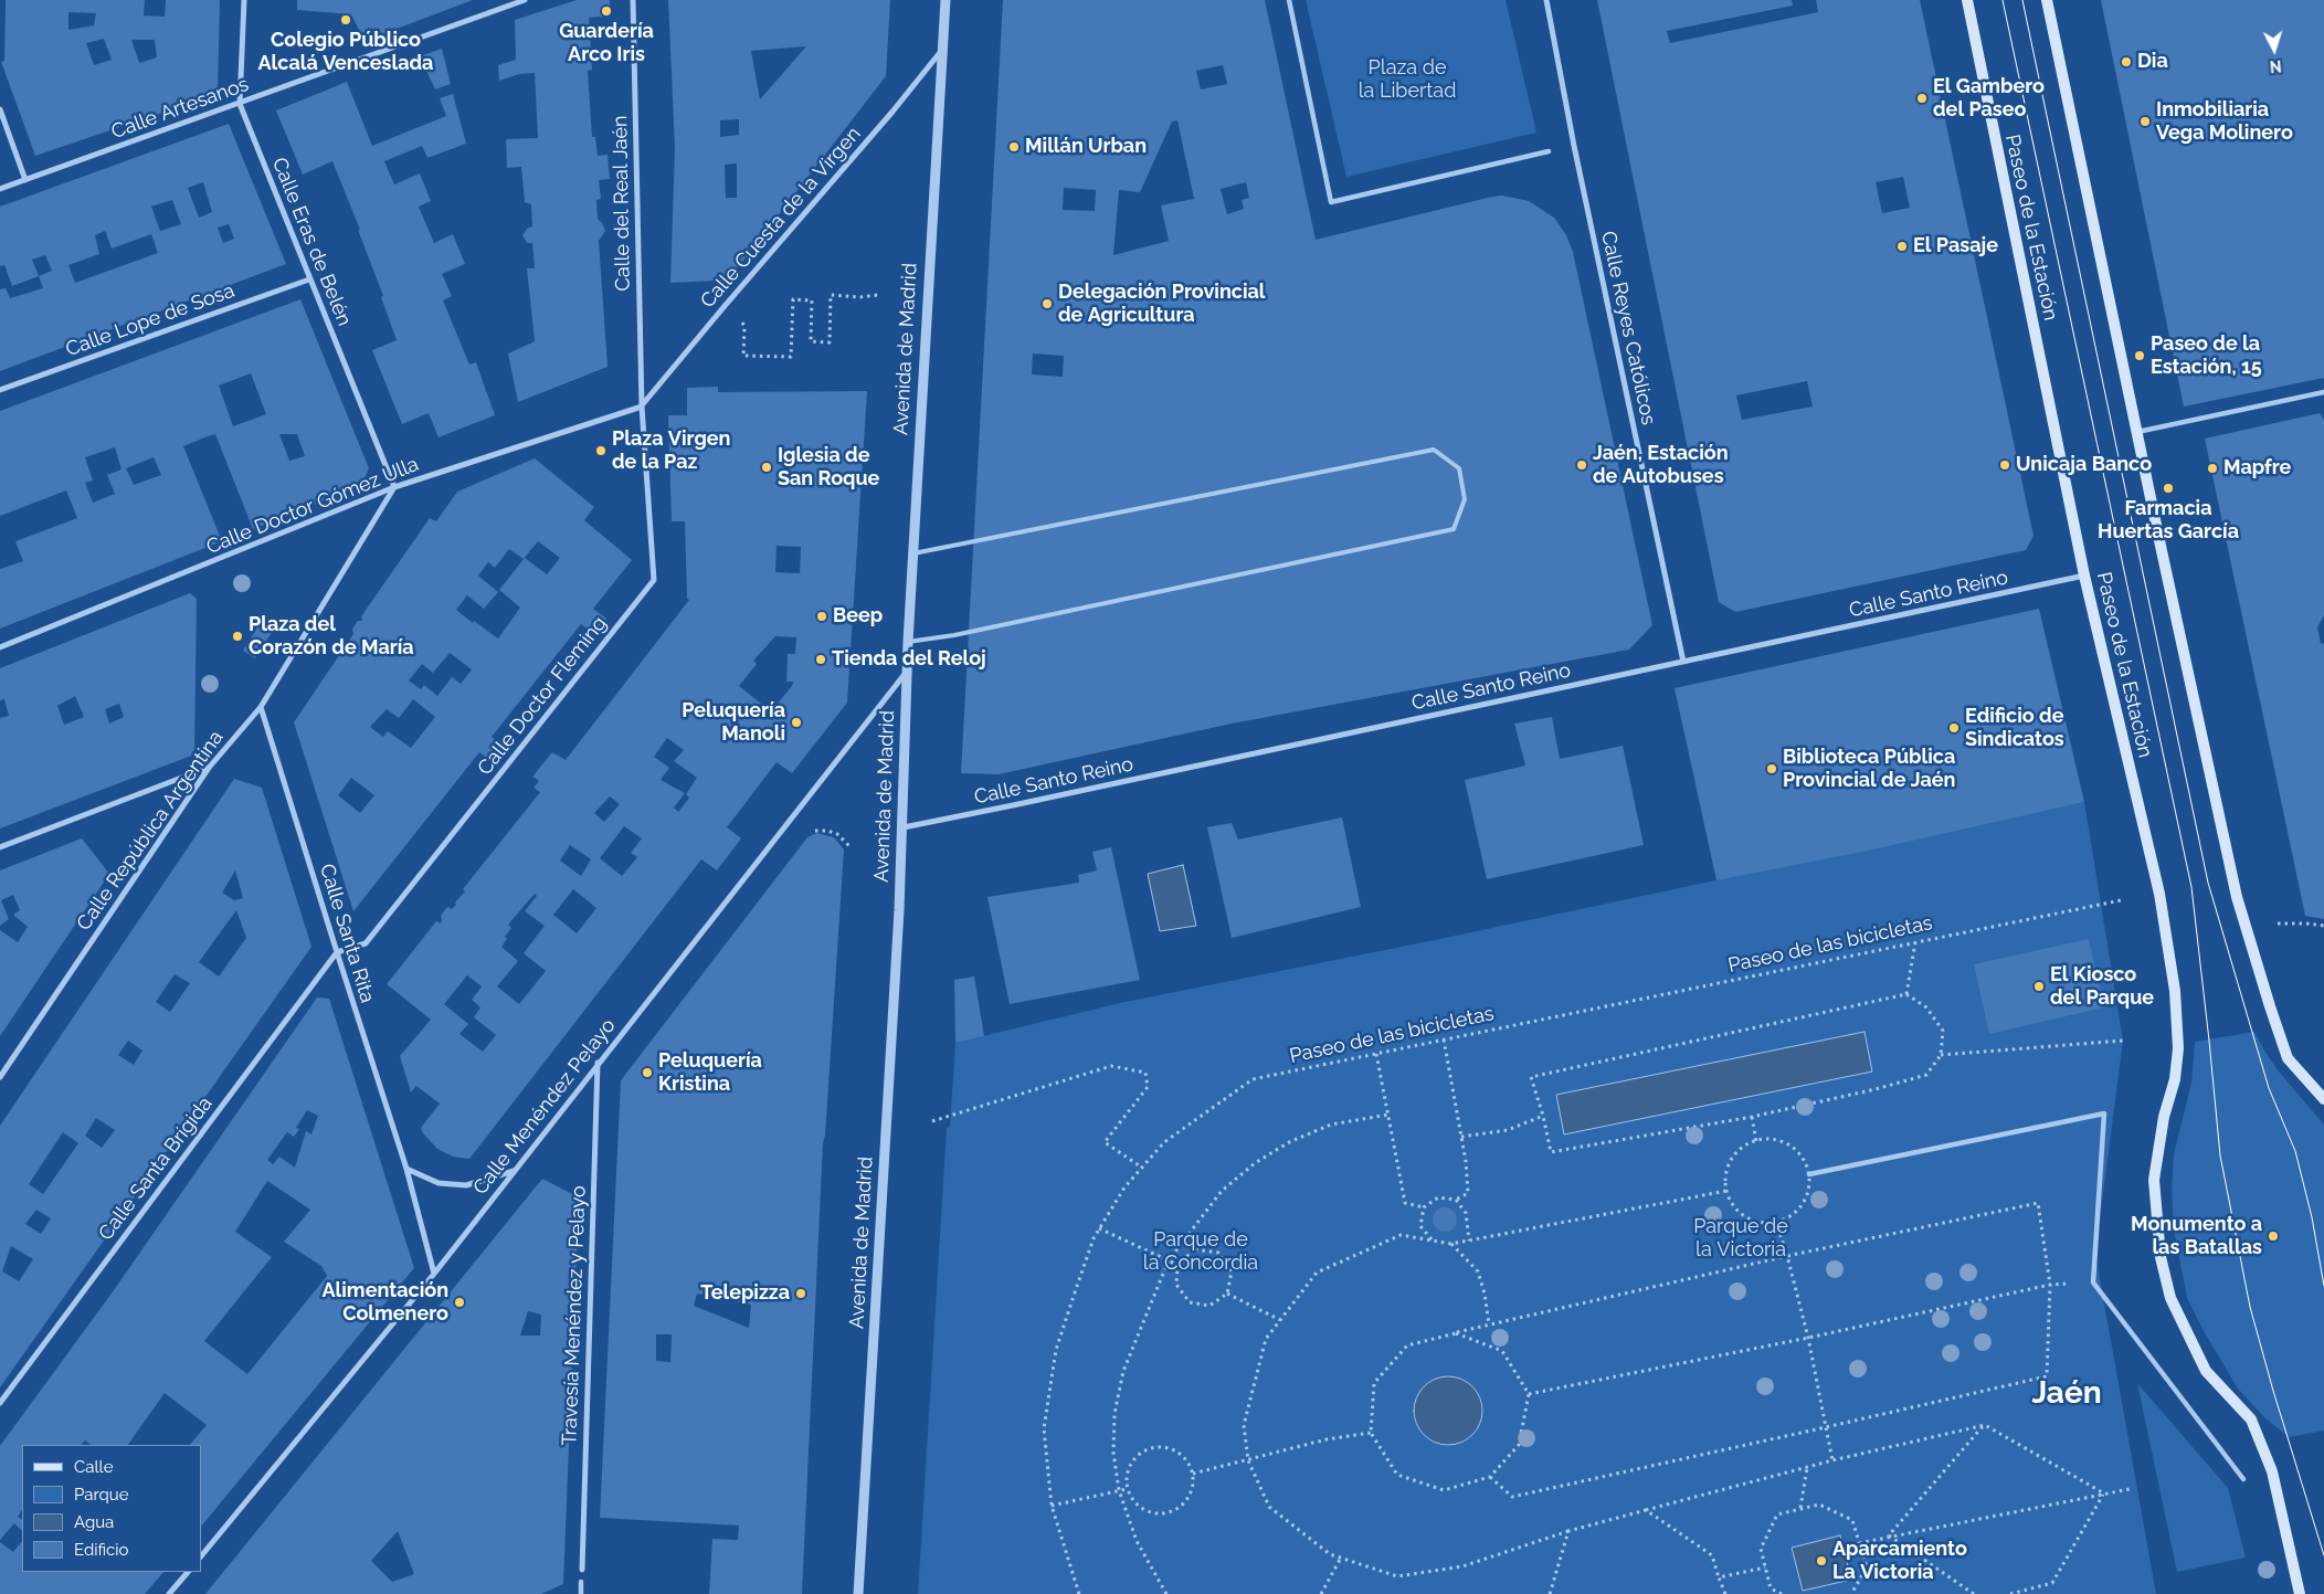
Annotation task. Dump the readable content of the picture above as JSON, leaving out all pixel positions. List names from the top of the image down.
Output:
{
  "streets": {
    "main road": ["Paseo de la Estación"],
    "street": [
      "Calle Artesanos",
      "Calle del Real Jaén",
      "Calle Cuesta de la Virgen",
      "Calle Eras de Belén",
      "Calle Lope de Sosa",
      "Calle Reyes Católicos",
      "Avenida de Madrid",
      "Calle Doctor Gómez Ulla",
      "Calle Santo Reino",
      "Calle Doctor Fleming",
      "Calle República Argentina",
      "Calle Santa Rita",
      "Calle Menéndez Pelayo",
      "Calle Santa Brígida",
      "Travesía Menéndez y Pelayo"
    ],
    "path": ["Paseo de las bicicletas"]
  },
  "crossings": [
    ["Calle Artesanos", "Calle Eras de Belén"],
    ["Calle del Real Jaén", "Calle Cuesta de la Virgen"],
    ["Calle del Real Jaén", "Calle Doctor Gómez Ulla"],
    ["Calle del Real Jaén", "Calle Doctor Fleming"],
    ["Calle Cuesta de la Virgen", "Avenida de Madrid"],
    ["Calle Cuesta de la Virgen", "Calle Doctor Gómez Ulla"],
    ["Calle Cuesta de la Virgen", "Calle Doctor Fleming"],
    ["Paseo de la Estación", "Calle Santo Reino"],
    ["Calle Eras de Belén", "Calle Lope de Sosa"],
    ["Calle Eras de Belén", "Calle Doctor Gómez Ulla"],
    ["Calle Eras de Belén", "Calle República Argentina"],
    ["Calle Reyes Católicos", "Calle Santo Reino"],
    ["Avenida de Madrid", "Calle Santo Reino"],
    ["Avenida de Madrid", "Calle Menéndez Pelayo"],
    ["Calle Doctor Gómez Ulla", "Calle Doctor Fleming"],
    ["Calle Doctor Gómez Ulla", "Calle República Argentina"],
    ["Calle Doctor Fleming", "Calle Santa Rita"],
    ["Calle Doctor Fleming", "Calle Santa Brígida"],
    ["Calle República Argentina", "Calle Santa Rita"],
    ["Calle Santa Rita", "Calle Menéndez Pelayo"],
    ["Calle Santa Rita", "Calle Santa Brígida"],
    ["Calle Menéndez Pelayo", "Travesía Menéndez y Pelayo"]
  ],
  "districts": ["Jaén"],
  "parks": ["Plaza de la Libertad", "Parque de la Victoria", "Parque de la Concordia"],
  "places": [
    "Guardería Arco Iris",
    "Colegio Público Alcalá Venceslada",
    "Dia",
    "El Gambero del Paseo",
    "Inmobiliaria Vega Molinero",
    "Millán Urban",
    "El Pasaje",
    "Delegación Provincial de Agricultura",
    "Paseo de la Estación, 15",
    "Plaza Virgen de la Paz",
    "Jaén, Estación de Autobuses",
    "Unicaja Banco",
    "Iglesia de San Roque",
    "Mapfre",
    "Farmacia Huertas García",
    "Beep",
    "Plaza del Corazón de María",
    "Tienda del Reloj",
    "Peluquería Manoli",
    "Edificio de Sindicatos",
    "Biblioteca Pública Provincial de Jaén",
    "El Kiosco del Parque",
    "Peluquería Kristina",
    "Monumento a las Batallas",
    "Telepizza",
    "Alimentación Colmenero",
    "Aparcamiento La Victoria"
  ],
  "legend": [
    "Calle",
    "Parque",
    "Agua",
    "Edificio"
  ],
  "north": "bottom"
}
